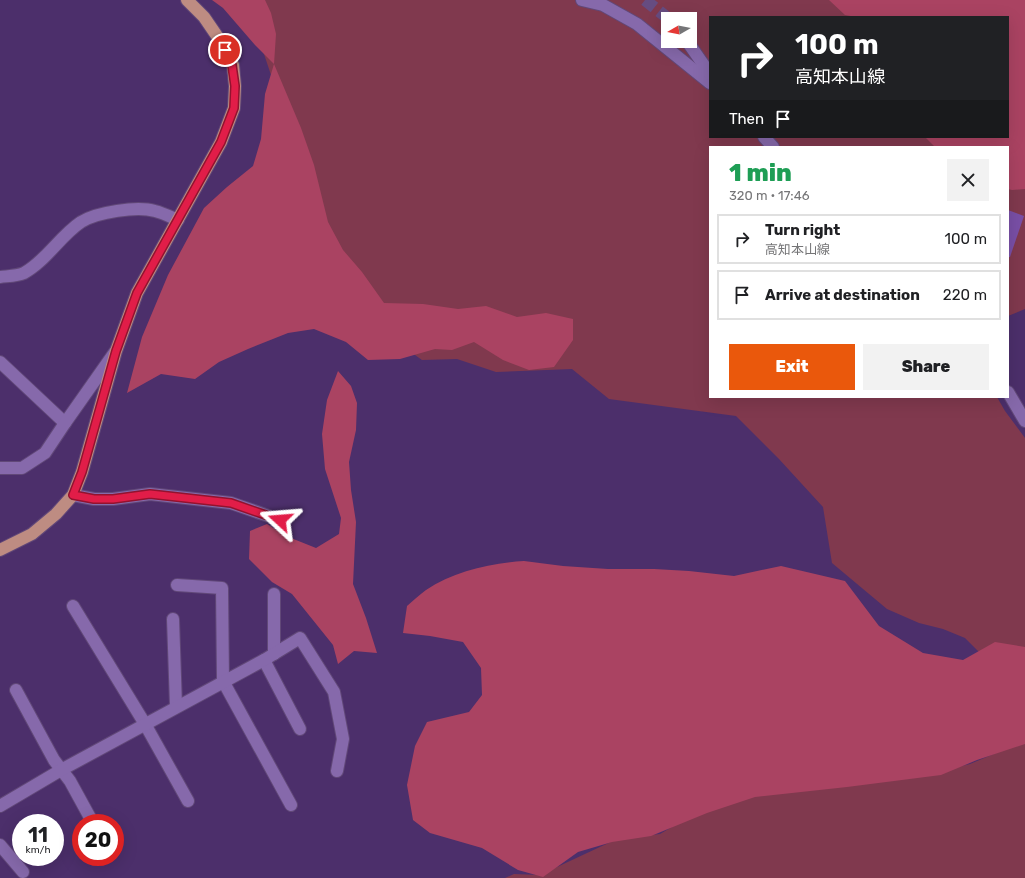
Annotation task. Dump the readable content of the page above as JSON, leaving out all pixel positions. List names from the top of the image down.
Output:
{
  "north": "left",
  "page": {
    "turn": ["100 m", "高知本山線"],
    "then": "Then",
    "heading": ["1 min", "320 m · 17:46"],
    "list": [
      {
        "name": "Turn right",
        "note": "高知本山線",
        "value": "100 m"
      },
      {
        "name": "Arrive at destination",
        "value": "220 m"
      }
    ],
    "buttons": ["Exit", "Share"],
    "speed": "11 km/h",
    "limit": "20"
  }
}
